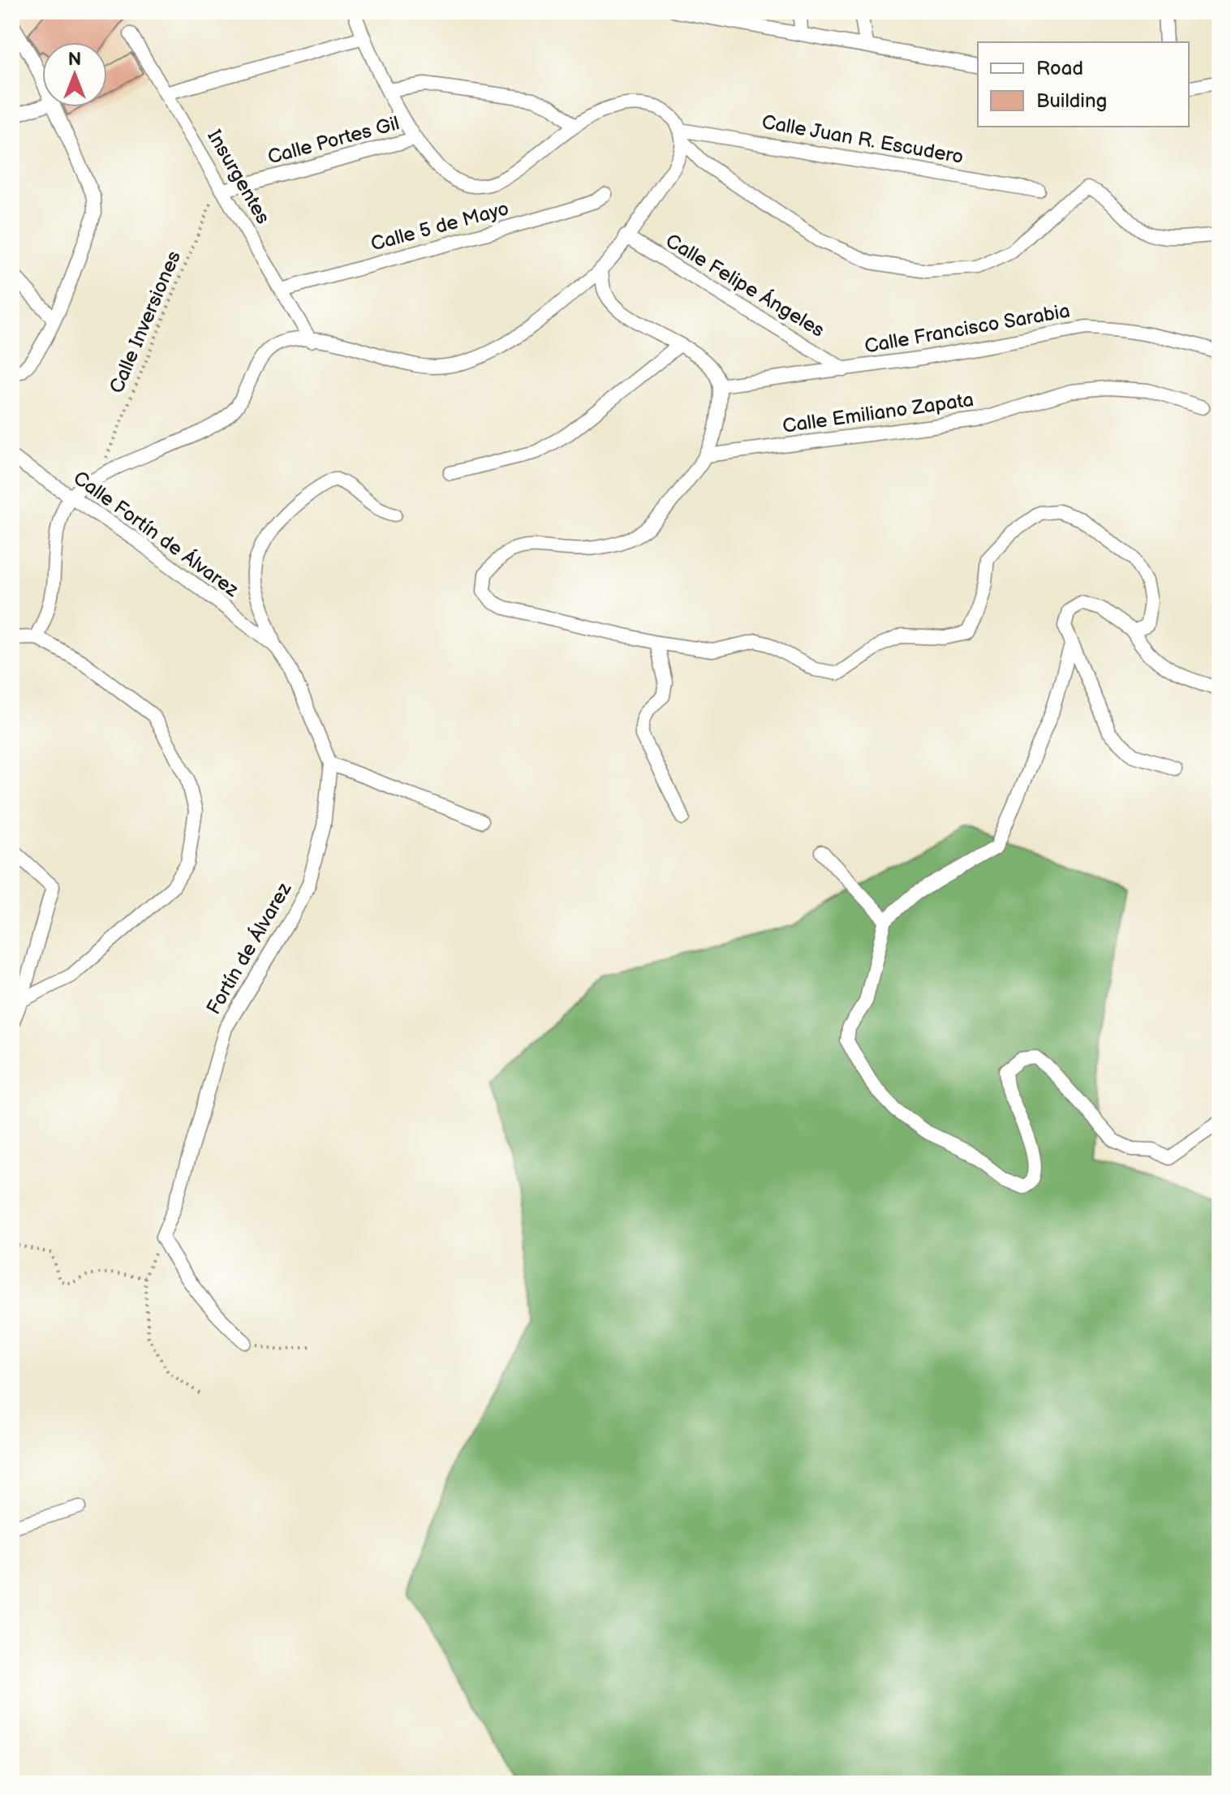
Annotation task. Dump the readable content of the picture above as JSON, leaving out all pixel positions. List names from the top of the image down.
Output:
{
  "streets": {
    "street": [
      "Calle Juan R. Escudero",
      "Calle Portes Gil",
      "Insurgentes",
      "Calle 5 de Mayo",
      "Calle Felipe Ángeles",
      "Calle Francisco Sarabia",
      "Calle Emiliano Zapata",
      "Calle Fortín de Álvarez",
      "Fortín de Álvarez"
    ],
    "path": ["Calle Inversiones"]
  },
  "crossings": [
    ["Calle Portes Gil", "Insurgentes"],
    ["Calle Portes Gil", "Calle Inversiones"],
    ["Insurgentes", "Calle 5 de Mayo"],
    ["Insurgentes", "Calle Inversiones"],
    ["Calle Felipe Ángeles", "Calle Francisco Sarabia"],
    ["Calle Fortín de Álvarez", "Fortín de Álvarez"]
  ],
  "legend": ["Road", "Building"],
  "north": "top"
}
